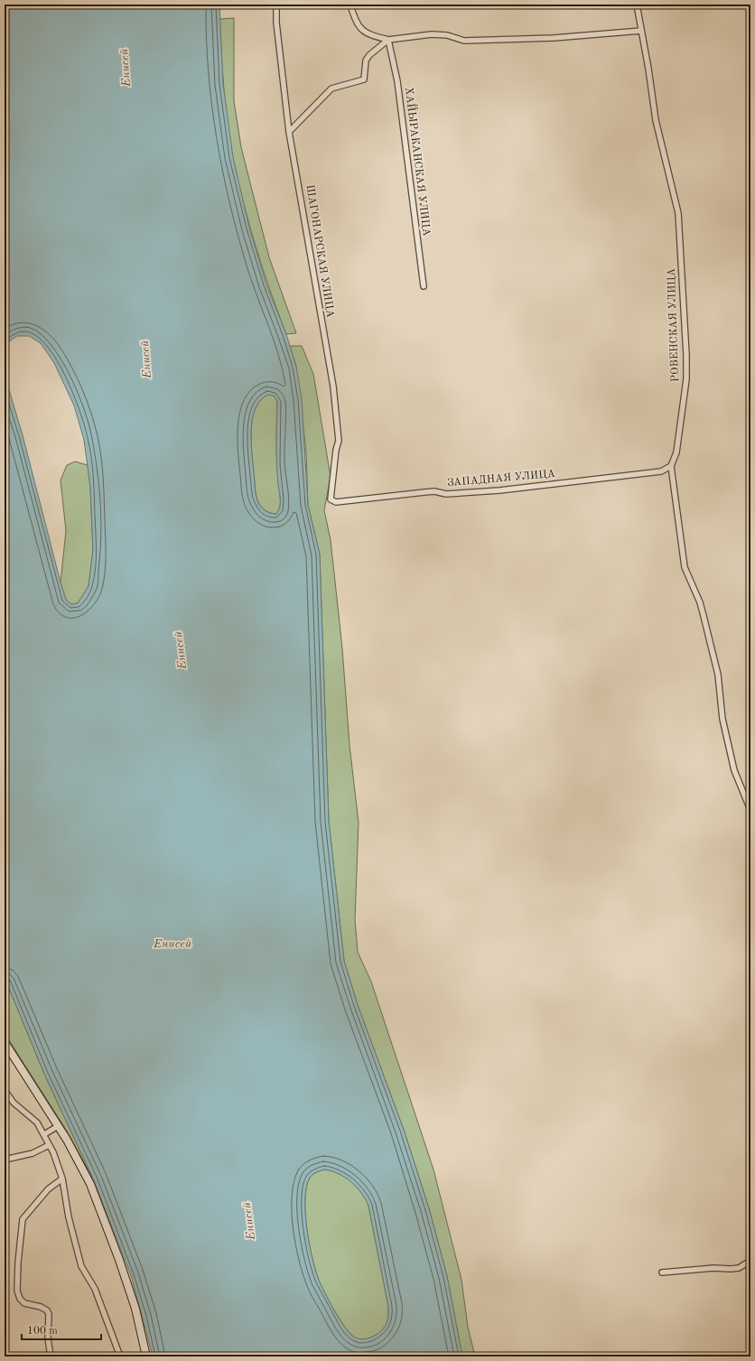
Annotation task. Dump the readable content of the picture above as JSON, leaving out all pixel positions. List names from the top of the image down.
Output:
{
  "streets": {
    "street": [
      "ХАЙЫРАКАНСКАЯ УЛИЦА",
      "ШАГОНАРСКАЯ УЛИЦА",
      "РОВЕНСКАЯ УЛИЦА",
      "ЗАПАДНАЯ УЛИЦА"
    ]
  },
  "crossings": [
    ["ШАГОНАРСКАЯ УЛИЦА", "ЗАПАДНАЯ УЛИЦА"],
    ["РОВЕНСКАЯ УЛИЦА", "ЗАПАДНАЯ УЛИЦА"]
  ],
  "water": ["Енисей"],
  "scale_bar": "100 m"
}
